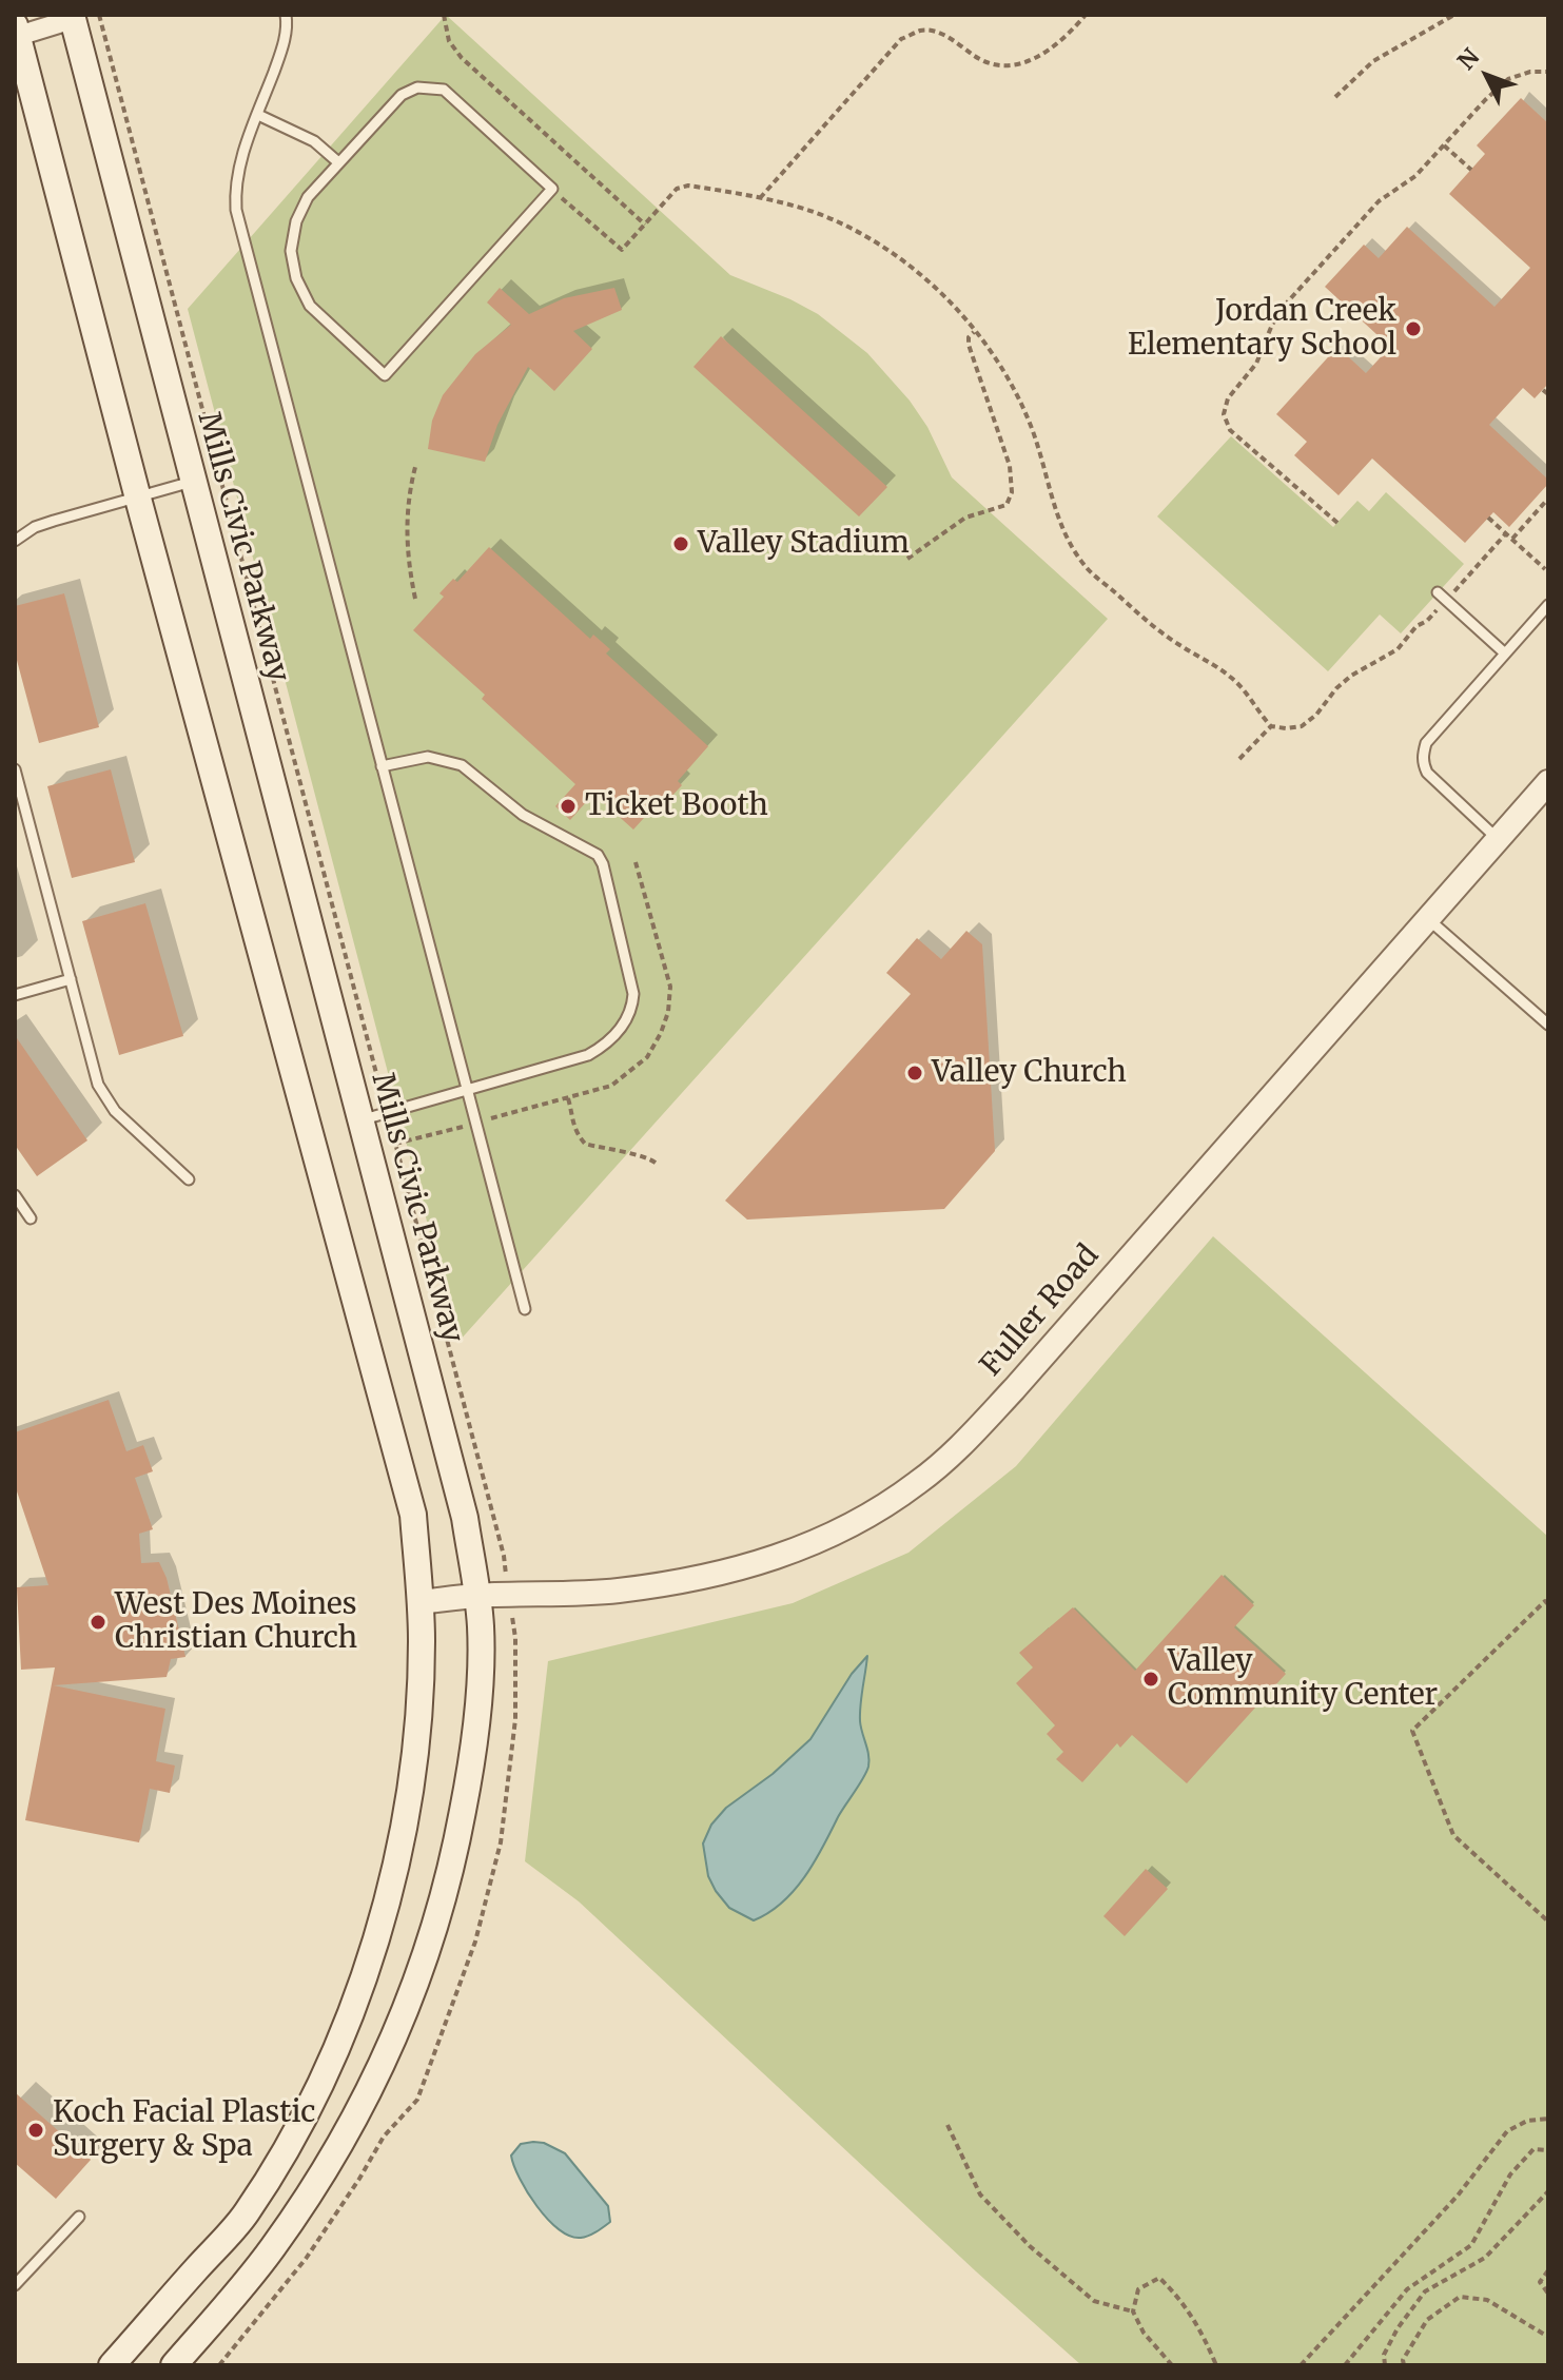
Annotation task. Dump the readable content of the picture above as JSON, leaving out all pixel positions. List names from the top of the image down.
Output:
{
  "streets": {
    "main road": ["Mills Civic Parkway"],
    "street": ["Fuller Road"]
  },
  "crossings": [
    ["Mills Civic Parkway", "Fuller Road"]
  ],
  "places": [
    "Jordan Creek Elementary School",
    "Valley Stadium",
    "Ticket Booth",
    "Valley Church",
    "West Des Moines Christian Church",
    "Valley Community Center",
    "Koch Facial Plastic Surgery & Spa"
  ],
  "north": "top left"
}
